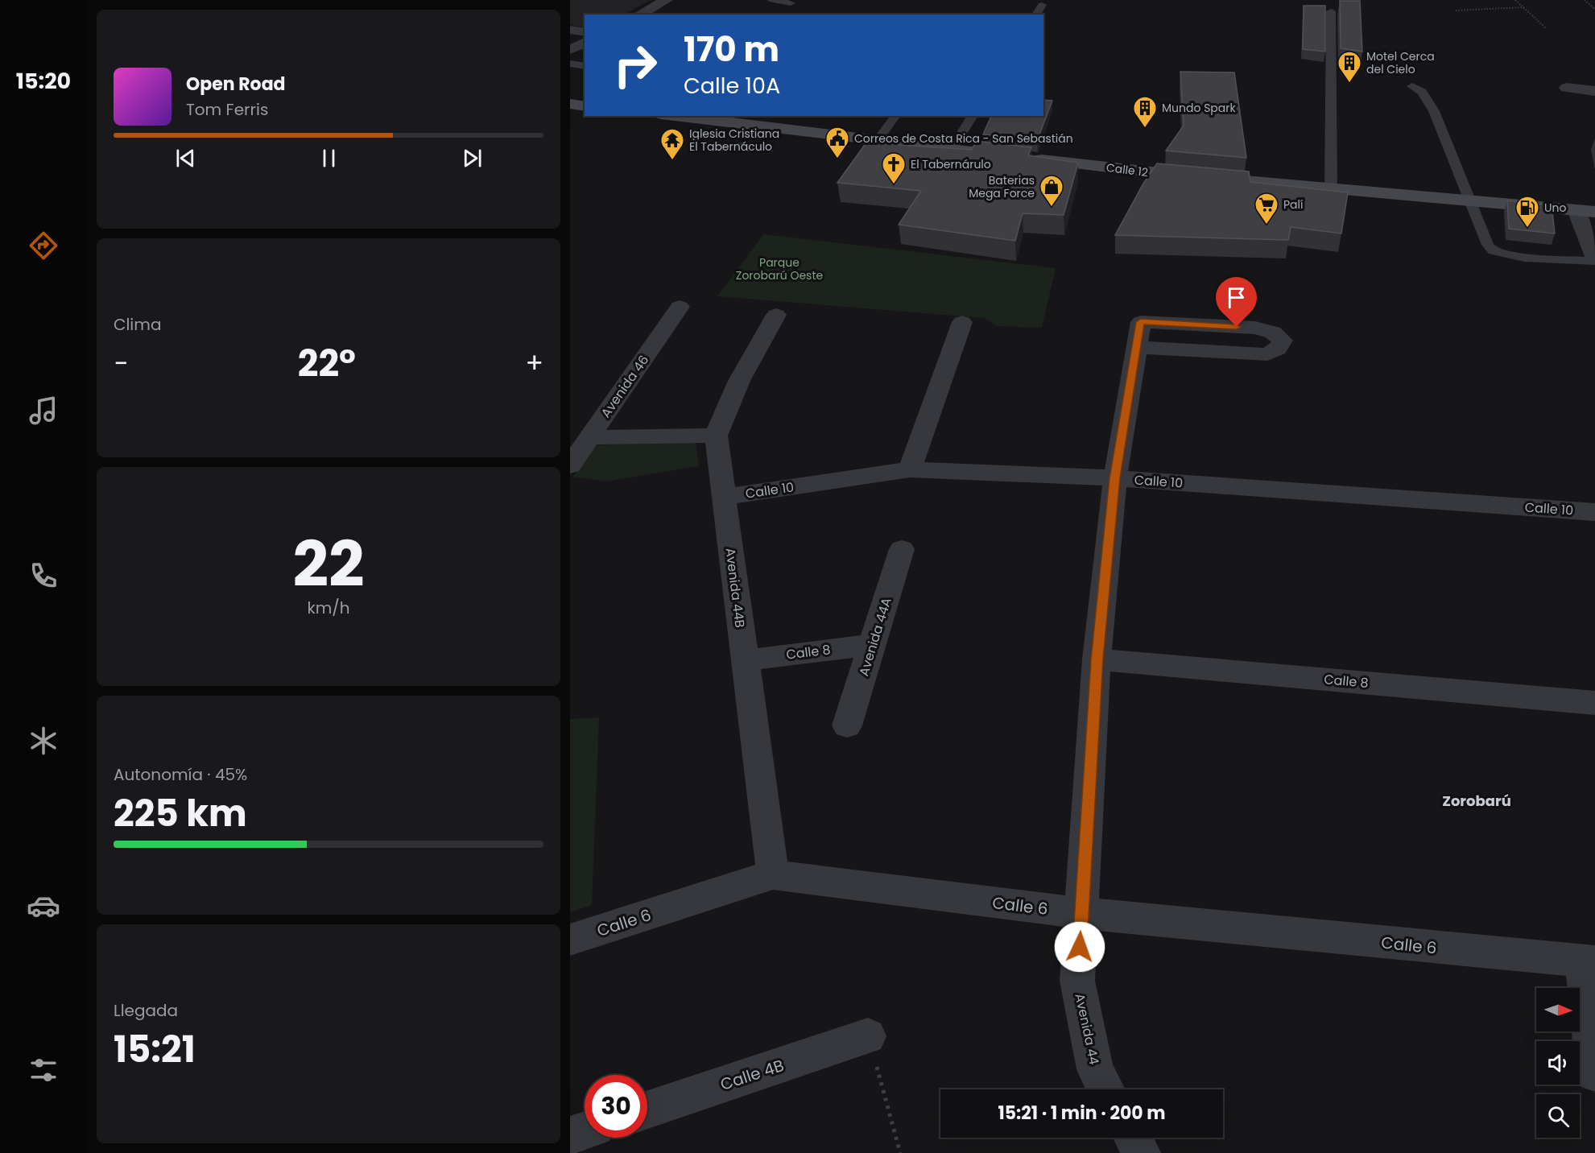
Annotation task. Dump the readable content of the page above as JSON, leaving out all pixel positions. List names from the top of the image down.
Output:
{
  "streets": {
    "main road": ["Calle 12"],
    "street": [
      "Avenida 46",
      "Calle 10",
      "Avenida 44B",
      "Avenida 44A",
      "Calle 8",
      "Calle 6",
      "Avenida 44",
      "Calle 4B"
    ]
  },
  "crossings": [
    ["Calle 10", "Avenida 44B"],
    ["Calle 10", "Avenida 44"],
    ["Avenida 44B", "Calle 8"],
    ["Avenida 44B", "Calle 6"],
    ["Avenida 44A", "Calle 8"],
    ["Calle 8", "Avenida 44"],
    ["Calle 6", "Avenida 44"]
  ],
  "districts": ["Zorobarú"],
  "parks": ["Parque Zorobarú Oeste"],
  "places": {
    "building": ["Motel Cerca del Cielo", "Mundo Spark"],
    "public building": ["Correos de Costa Rica - San Sebastián"],
    "temple": ["Iglesia Cristiana El Tabernáculo"],
    "church": ["El Tabernárulo"],
    "shop": ["Baterias Mega Force"],
    "supermarket": ["Palí"],
    "fuel station": ["Uno"]
  },
  "north": "right",
  "page": {
    "tabs": "15:20",
    "turn": ["170 m", "Calle 10A"],
    "song": ["Open Road", "Tom Ferris"],
    "tile": [
      "Clima",
      ["22", "km/h"],
      ["Autonomía · 45%", "225 km"],
      ["Llegada", "15:21"]
    ],
    "heat": ["−", "22°", "+"],
    "limit": "30",
    "trip": "15:21 · 1 min · 200 m"
  }
}
